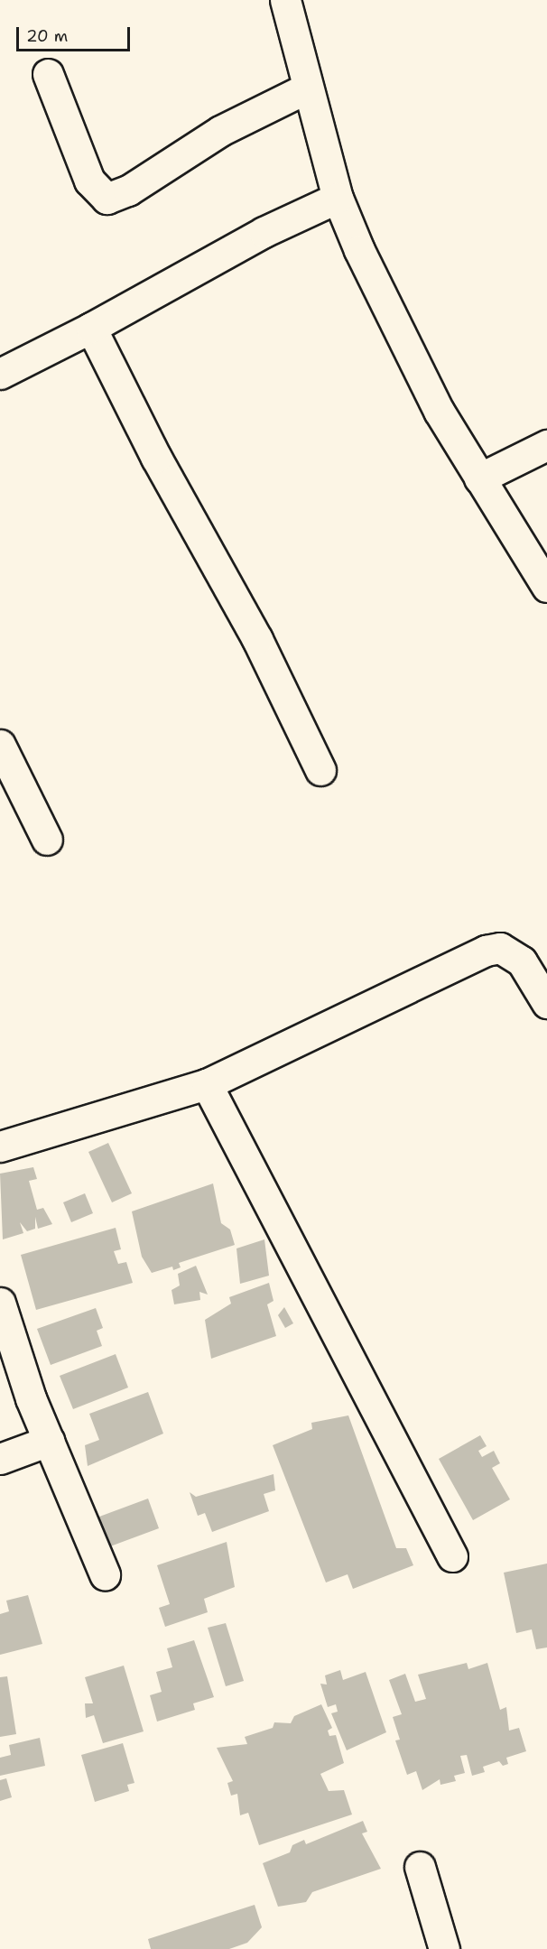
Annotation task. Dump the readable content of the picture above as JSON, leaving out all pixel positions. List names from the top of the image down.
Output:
{
  "scale_bar": "20 m"
}
